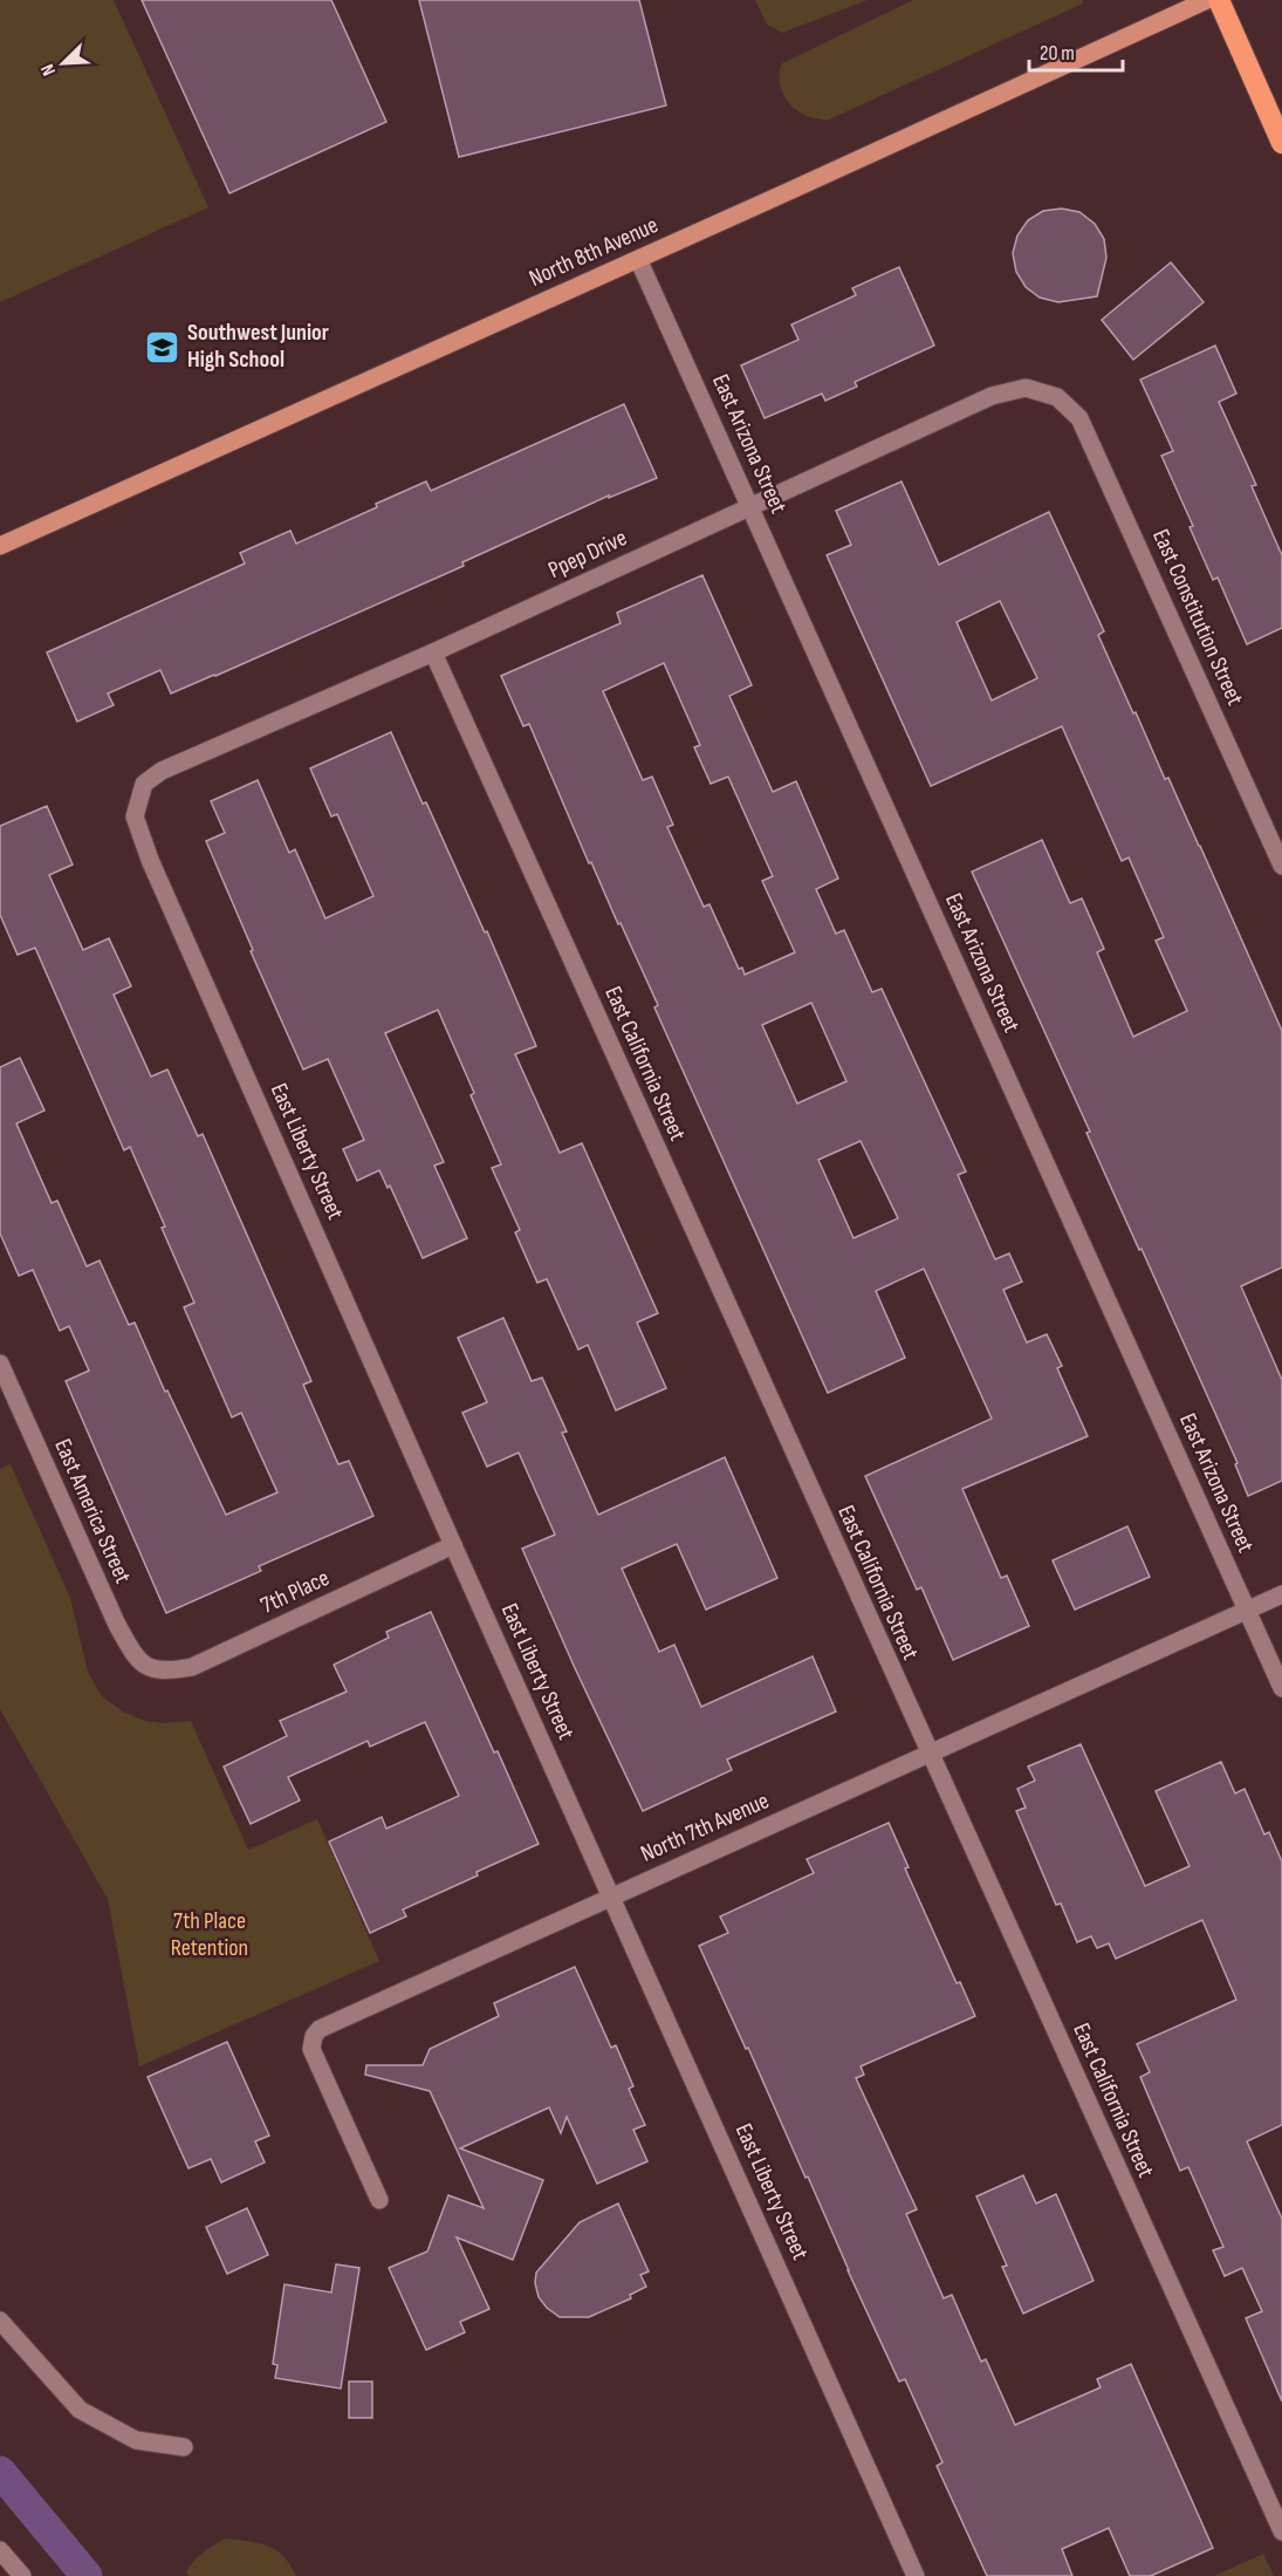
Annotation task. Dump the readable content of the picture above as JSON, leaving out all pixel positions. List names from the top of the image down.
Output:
{
  "streets": {
    "main road": ["North 8th Avenue"],
    "street": [
      "East Arizona Street",
      "Ppep Drive",
      "East Constitution Street",
      "East California Street",
      "East Liberty Street",
      "East America Street",
      "7th Place",
      "North 7th Avenue"
    ]
  },
  "crossings": [
    ["North 8th Avenue", "East Arizona Street"],
    ["East Arizona Street", "Ppep Drive"],
    ["East Arizona Street", "North 7th Avenue"],
    ["Ppep Drive", "East Constitution Street"],
    ["Ppep Drive", "East California Street"],
    ["Ppep Drive", "East Liberty Street"],
    ["East California Street", "North 7th Avenue"],
    ["East Liberty Street", "7th Place"],
    ["East Liberty Street", "North 7th Avenue"],
    ["East America Street", "7th Place"]
  ],
  "parks": ["7th Place Retention"],
  "places": {
    "school or university": ["Southwest Junior High School"]
  },
  "scale_bar": "20 m",
  "north": "bottom left"
}
